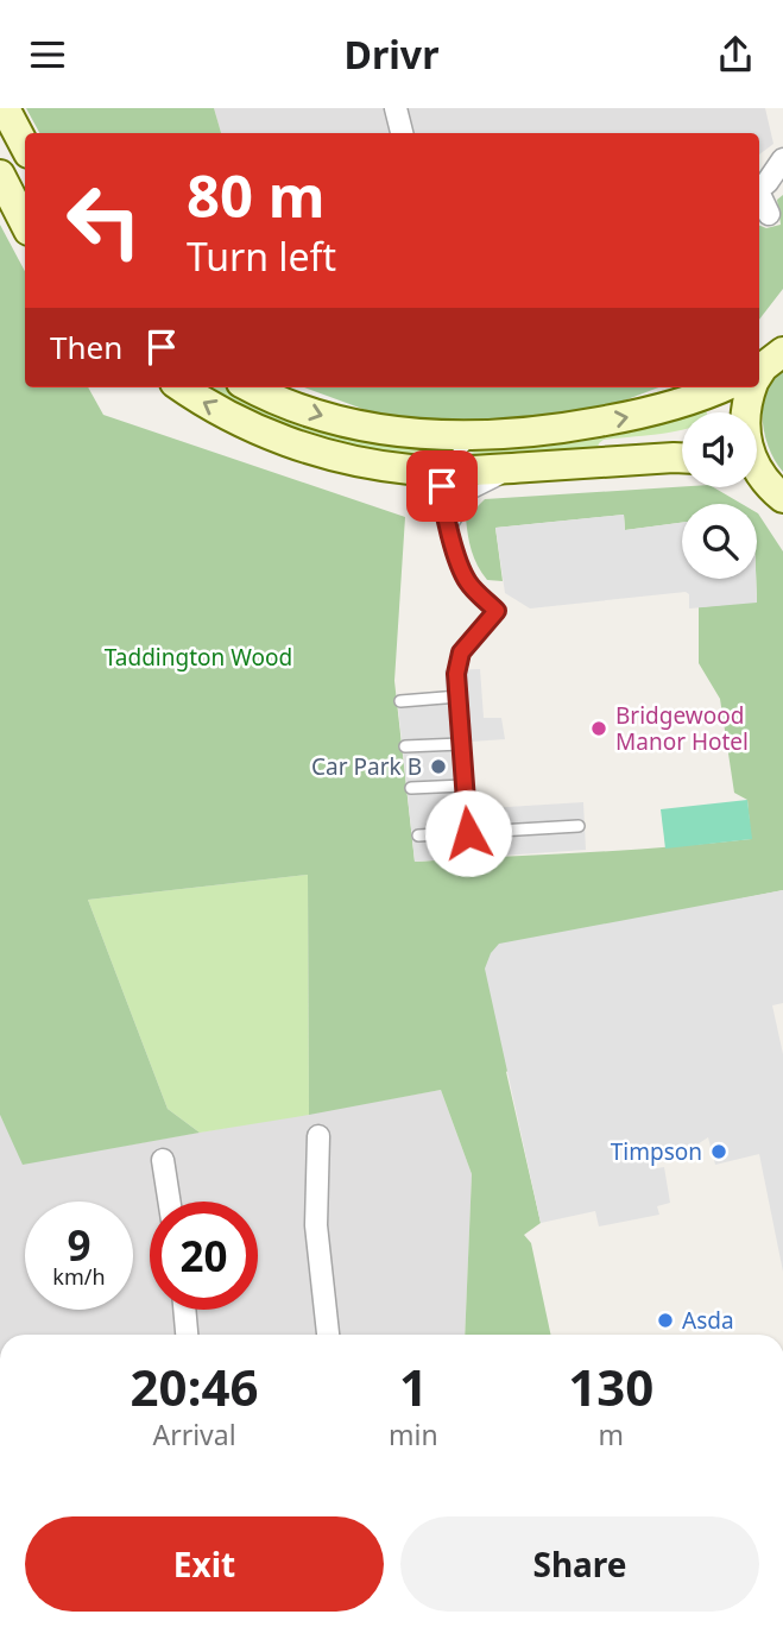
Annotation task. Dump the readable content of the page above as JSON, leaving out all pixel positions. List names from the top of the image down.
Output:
{
  "parks": ["Taddington Wood"],
  "places": [
    "Bridgewood Manor Hotel",
    "Car Park B",
    "Timpson",
    "Asda"
  ],
  "page": {
    "header": "Drivr",
    "turn": ["80 m", "Turn left"],
    "then": "Then",
    "speed": "9 km/h",
    "limit": "20",
    "eta": [
      "20:46",
      "Arrival",
      "1",
      "min",
      "130",
      "m"
    ],
    "buttons": ["Exit", "Share"]
  }
}
